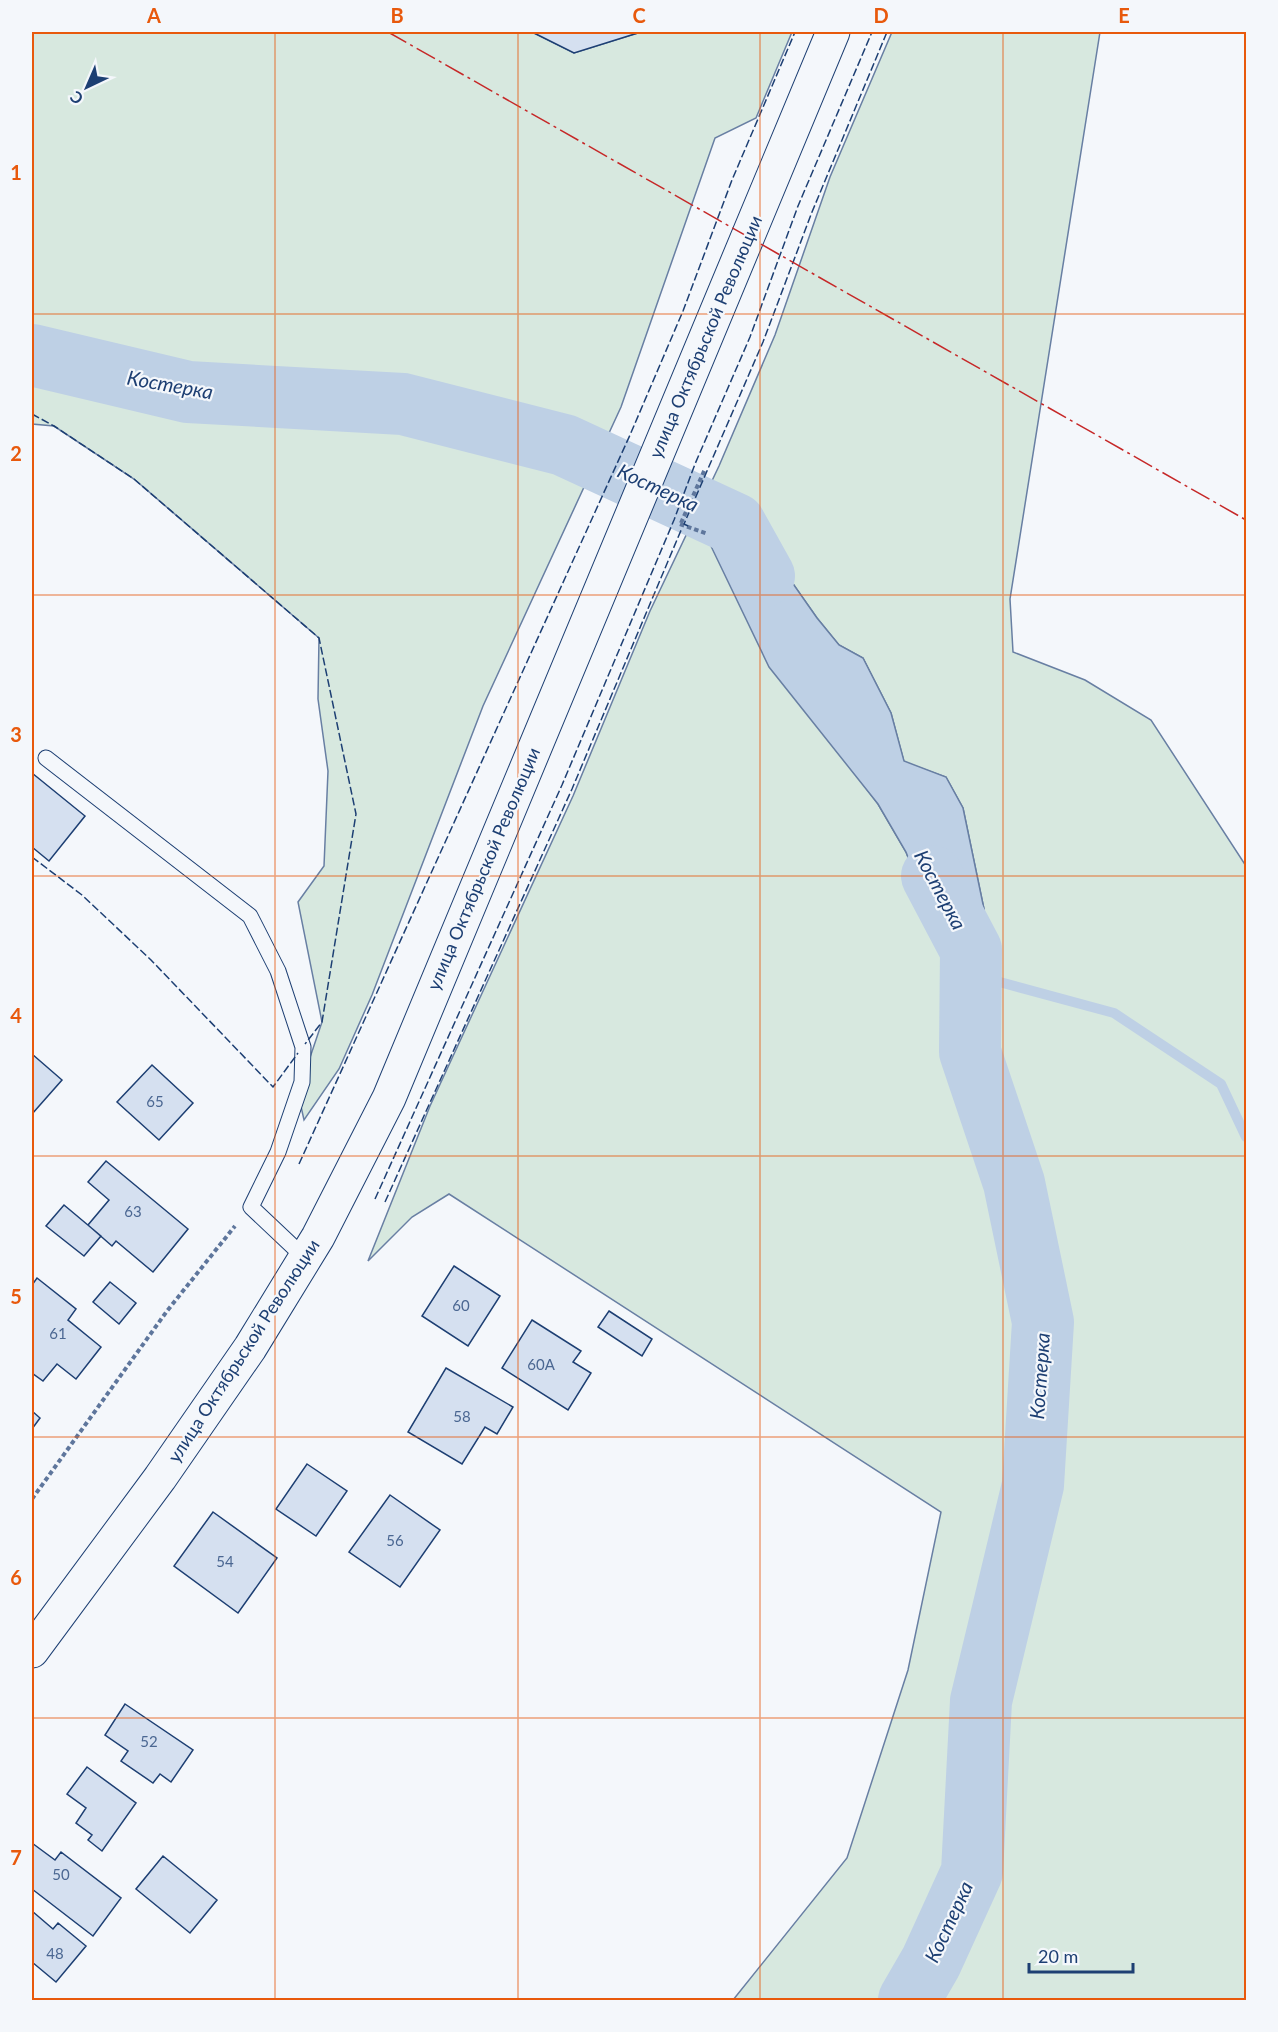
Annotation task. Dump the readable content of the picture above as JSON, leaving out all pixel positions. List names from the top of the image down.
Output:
{
  "streets": {
    "main road": ["улица Октябрьской Революции"]
  },
  "water": ["Костерка"],
  "house_numbers": [
    "65",
    "63",
    "60",
    "61",
    "60А",
    "58",
    "56",
    "54",
    "52",
    "50",
    "48"
  ],
  "scale_bar": "20 m",
  "north": "bottom left",
  "grid": {
    "columns": [
      "A",
      "B",
      "C",
      "D",
      "E"
    ],
    "rows": [
      "1",
      "2",
      "3",
      "4",
      "5",
      "6",
      "7"
    ]
  }
}
